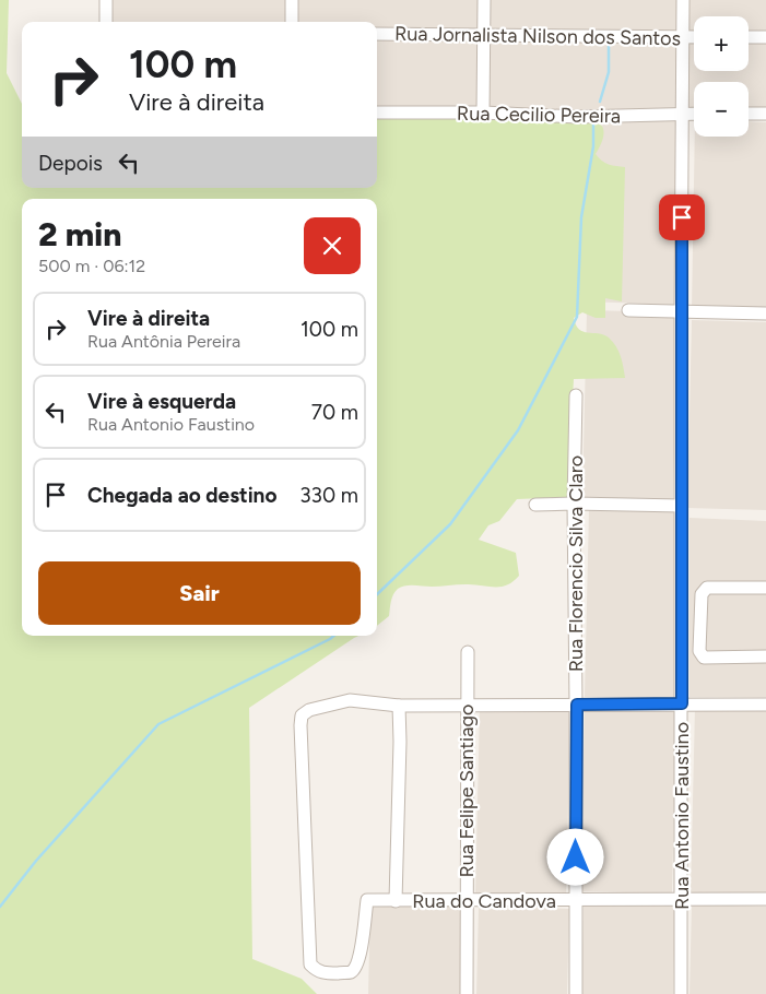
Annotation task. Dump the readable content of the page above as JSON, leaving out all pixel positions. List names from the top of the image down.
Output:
{
  "streets": {
    "street": [
      "Rua Jornalista Nilson dos Santos",
      "Rua Cecilio Pereira",
      "Rua Florencio Silva Claro",
      "Rua Felipe Santiago",
      "Rua Antonio Faustino",
      "Rua do Candova"
    ]
  },
  "crossings": [
    ["Rua Jornalista Nilson dos Santos", "Rua Antonio Faustino"],
    ["Rua Cecilio Pereira", "Rua Antonio Faustino"],
    ["Rua Florencio Silva Claro", "Rua do Candova"],
    ["Rua Felipe Santiago", "Rua do Candova"],
    ["Rua Antonio Faustino", "Rua do Candova"]
  ],
  "page": {
    "map_buttons": ["+", "−"],
    "turn": ["100 m", "Vire à direita"],
    "then": "Depois",
    "heading": ["2 min", "500 m · 06:12"],
    "list": [
      {
        "name": "Vire à direita",
        "note": "Rua Antônia Pereira",
        "value": "100 m"
      },
      {
        "name": "Vire à esquerda",
        "note": "Rua Antonio Faustino",
        "value": "70 m"
      },
      {
        "name": "Chegada ao destino",
        "value": "330 m"
      }
    ],
    "buttons": "Sair"
  }
}
